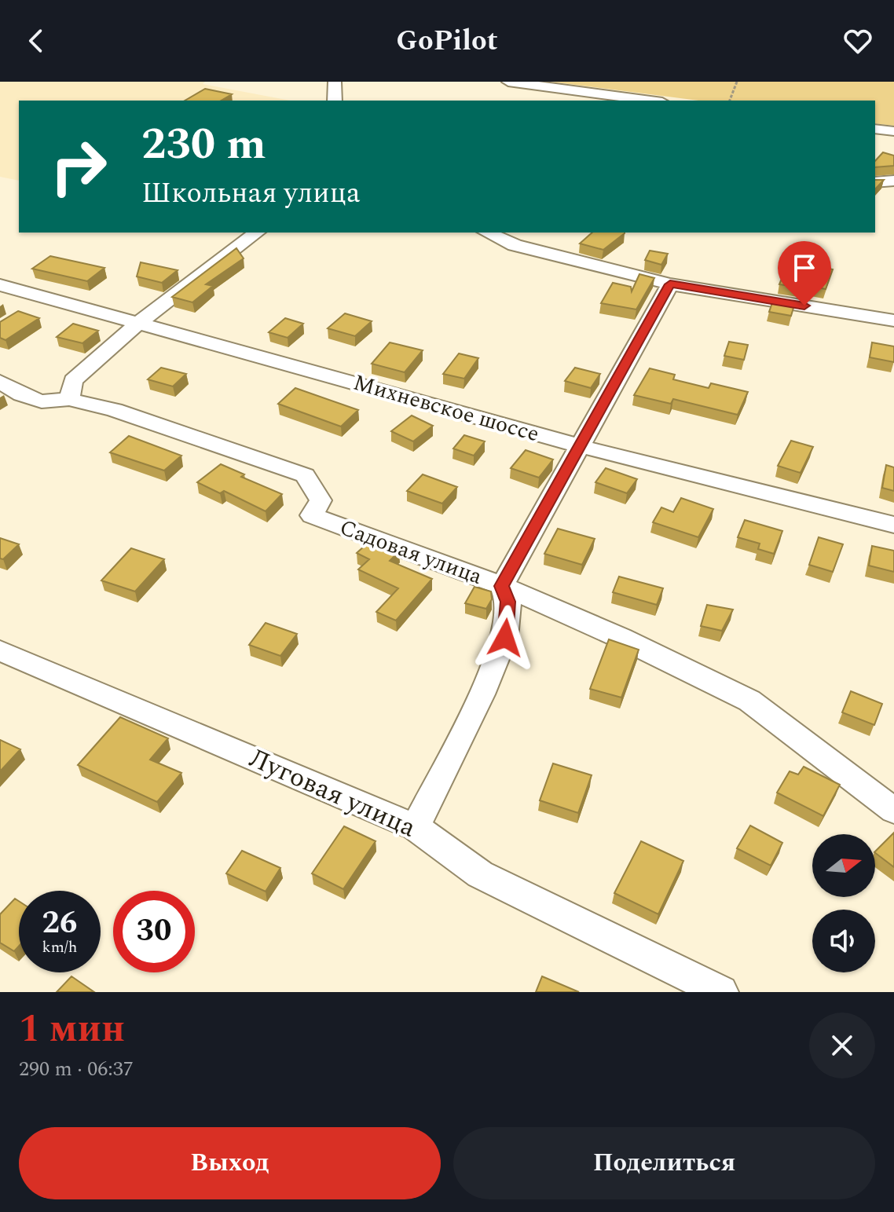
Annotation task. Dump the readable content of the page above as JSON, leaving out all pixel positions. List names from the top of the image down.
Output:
{
  "streets": {
    "street": ["Михневское шоссе", "Садовая улица", "Луговая улица"]
  },
  "north": "right",
  "page": {
    "header": "GoPilot",
    "turn": ["230 m", "Школьная улица"],
    "speed": "26 km/h",
    "limit": "30",
    "heading": ["1 мин", "290 m · 06:37"],
    "buttons": ["Выход", "Поделиться"]
  }
}
